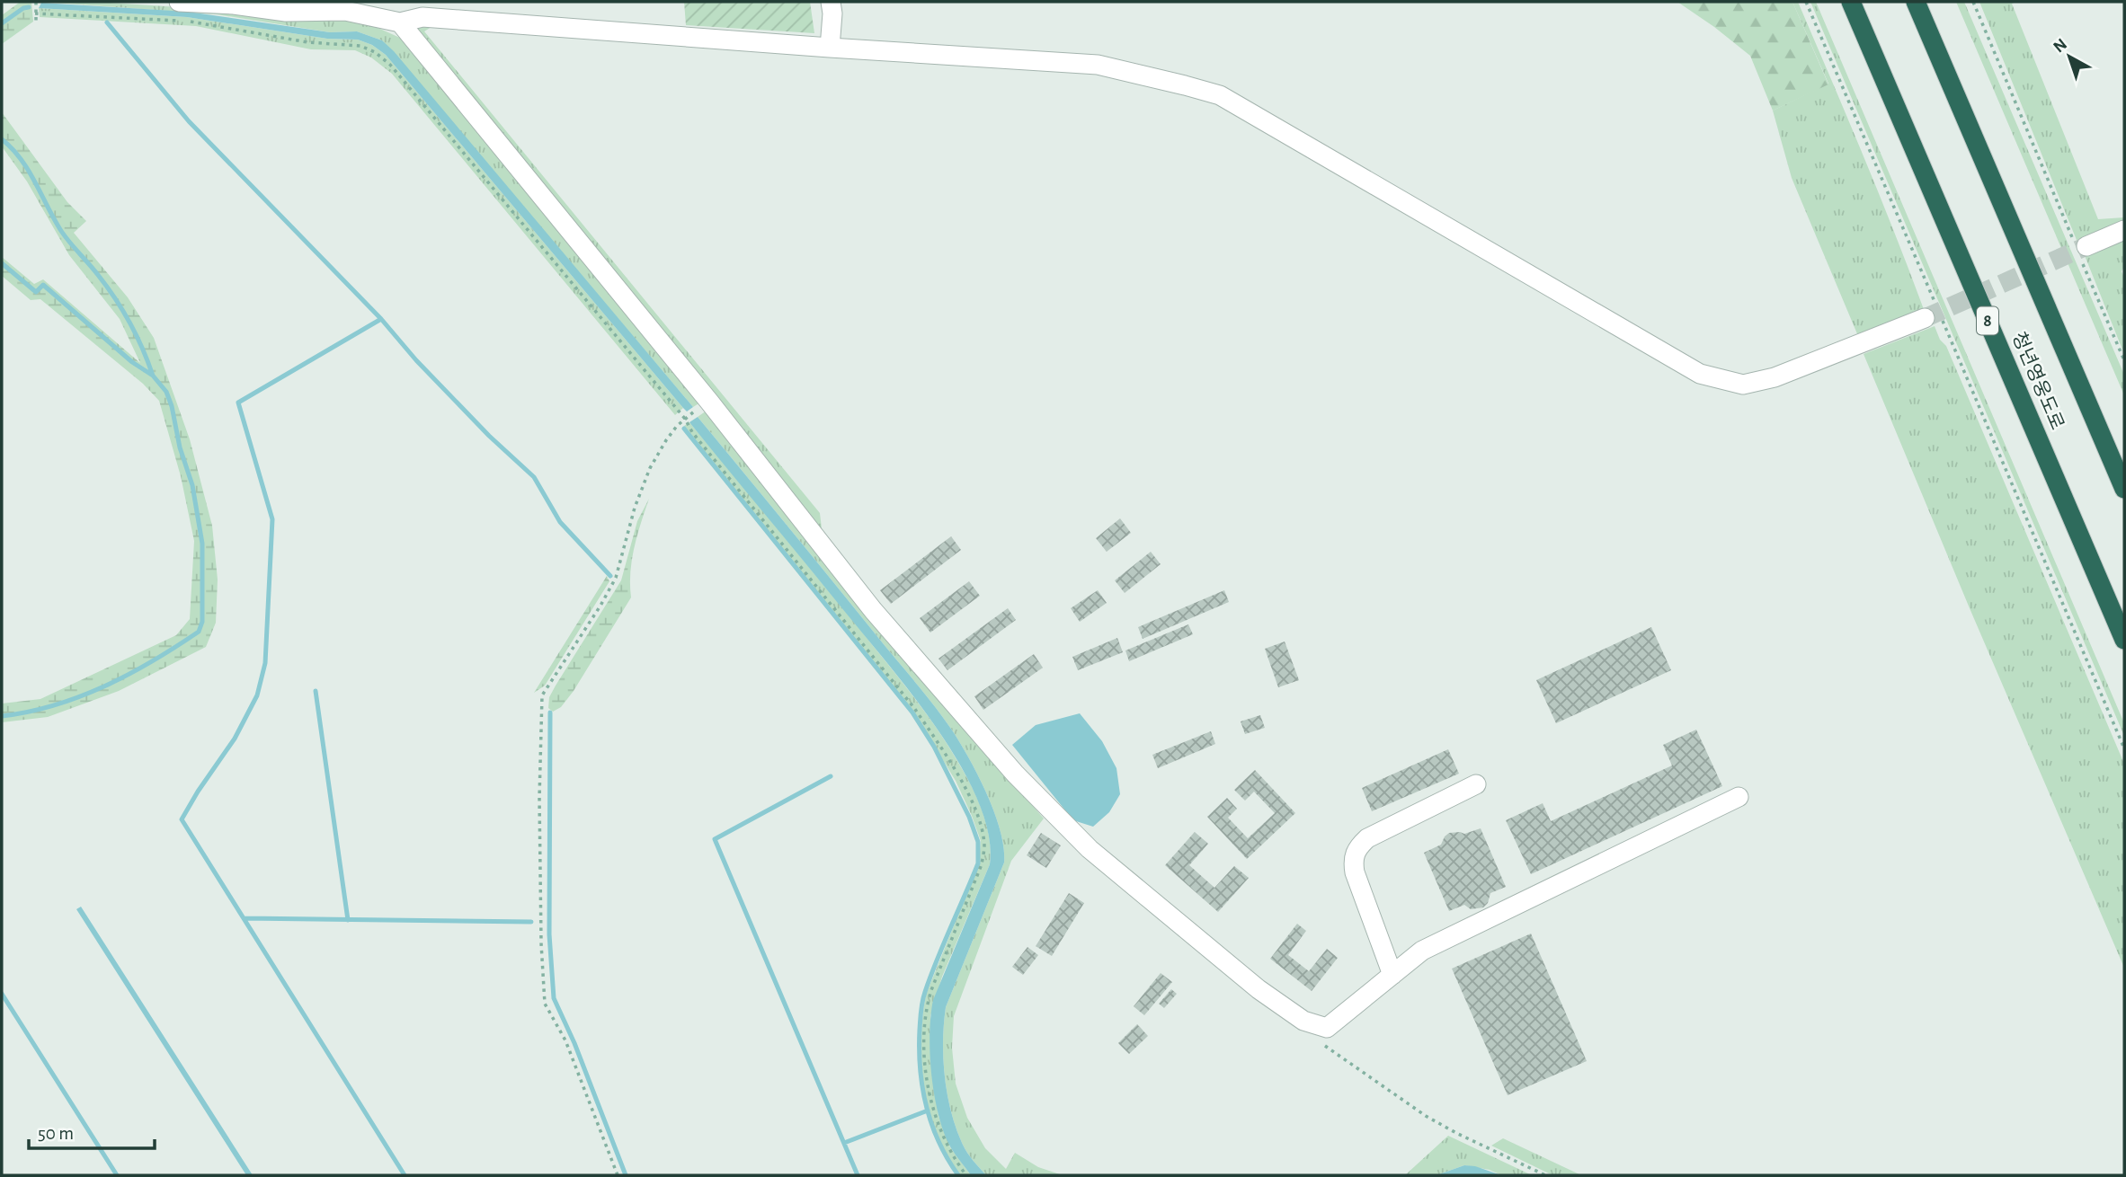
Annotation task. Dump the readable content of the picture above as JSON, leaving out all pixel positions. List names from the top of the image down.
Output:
{
  "streets": {
    "highway": ["8", "청년영웅도로"]
  },
  "scale_bar": "50 m",
  "north": "top left"
}
